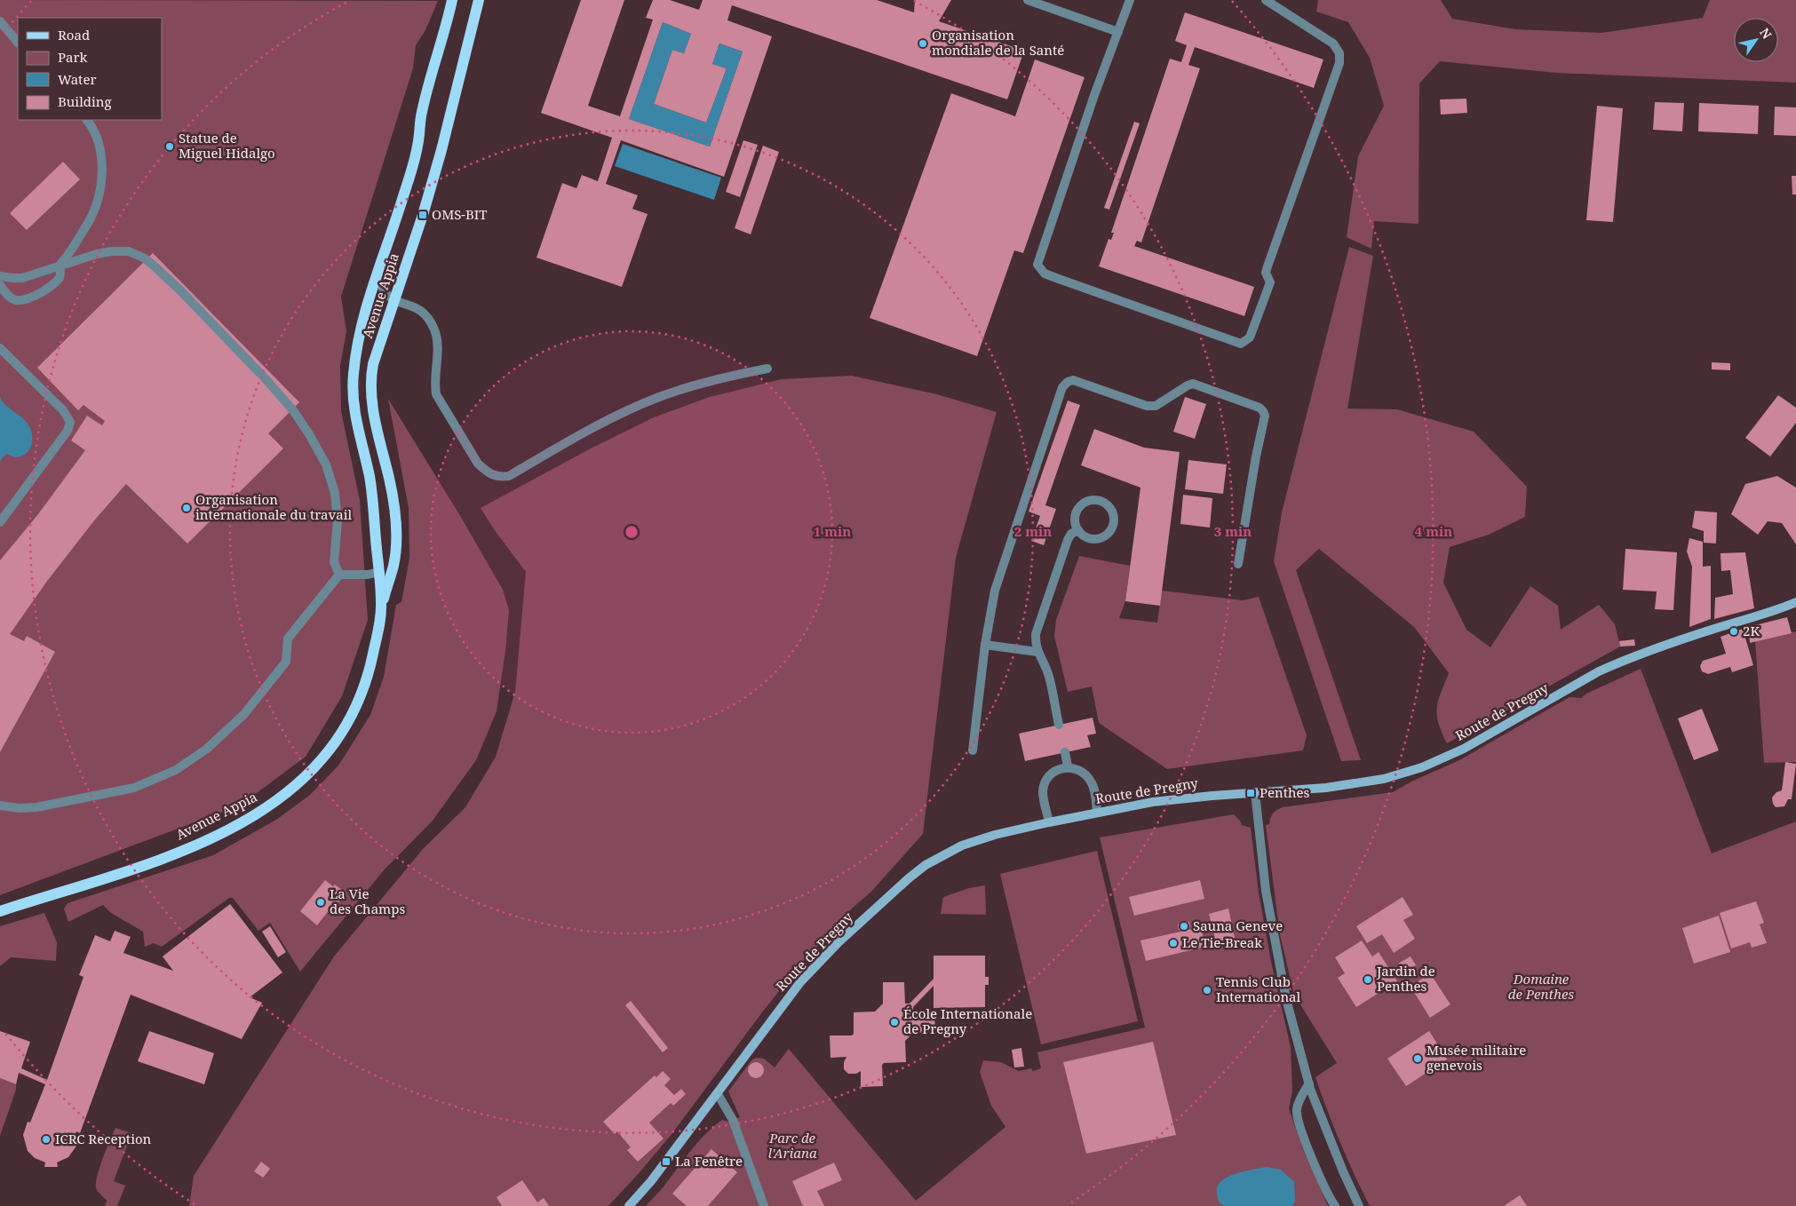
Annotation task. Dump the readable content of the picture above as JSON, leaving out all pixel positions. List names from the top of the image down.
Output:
{
  "streets": {
    "main road": ["Avenue Appia"],
    "street": ["Route de Pregny"]
  },
  "parks": ["Domaine de Penthes", "Parc de l'Ariana"],
  "places": {
    "other": [
      "Organisation mondiale de la Santé",
      "Statue de Miguel Hidalgo",
      "Organisation internationale du travail",
      "2K",
      "La Vie des Champs",
      "Sauna Geneve",
      "Le Tie-Break",
      "Jardin de Penthes",
      "Tennis Club International",
      "École Internationale de Pregny",
      "Musée militaire genevois",
      "ICRC Reception"
    ],
    "transit": ["OMS-BIT", "Penthes", "La Fenêtre"]
  },
  "legend": [
    "Road",
    "Park",
    "Water",
    "Building"
  ],
  "north": "top right",
  "rings": [
    "1 min",
    "2 min",
    "3 min",
    "4 min"
  ]
}
